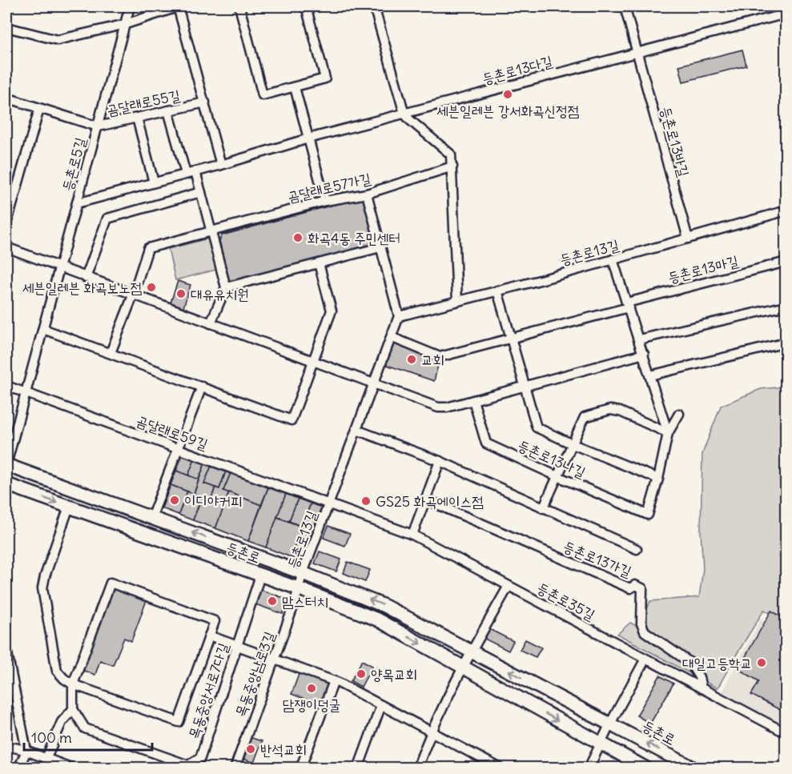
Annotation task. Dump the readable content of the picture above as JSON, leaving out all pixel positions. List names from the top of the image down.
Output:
{
  "streets": {
    "main road": ["등촌로"],
    "street": [
      "등촌로13다길",
      "곰달래로55길",
      "등촌로13바길",
      "등촌로5길",
      "곰달래로57가길",
      "등촌로13길",
      "등촌로13마길",
      "곰달래로59길",
      "등촌로13나길",
      "등촌로13가길",
      "등촌로35길",
      "목동중앙남로3길",
      "목동중앙서로7다길"
    ]
  },
  "crossings": [
    ["등촌로13다길", "등촌로13바길"],
    ["등촌로13다길", "등촌로5길"],
    ["곰달래로55길", "등촌로5길"],
    ["등촌로13바길", "등촌로13길"],
    ["등촌로5길", "곰달래로59길"],
    ["등촌로5길", "등촌로"],
    ["등촌로13길", "곰달래로59길"],
    ["등촌로13길", "등촌로"],
    ["등촌로13길", "등촌로13가길"],
    ["등촌로13길", "등촌로35길"],
    ["등촌로13길", "목동중앙남로3길"],
    ["곰달래로59길", "등촌로35길"],
    ["등촌로", "목동중앙남로3길"],
    ["등촌로", "목동중앙서로7다길"],
    ["등촌로13가길", "등촌로35길"]
  ],
  "places": [
    "세븐일레븐 강서화곡신정점",
    "화곡4동 주민센터",
    "세븐일레븐 화곡보노점",
    "대유유치원",
    "교회",
    "이디야커피",
    "GS25 화곡에이스점",
    "맘스터치",
    "대일고등학교",
    "양목교회",
    "담쟁이덩굴",
    "반석교회"
  ],
  "scale_bar": "100 m"
}
